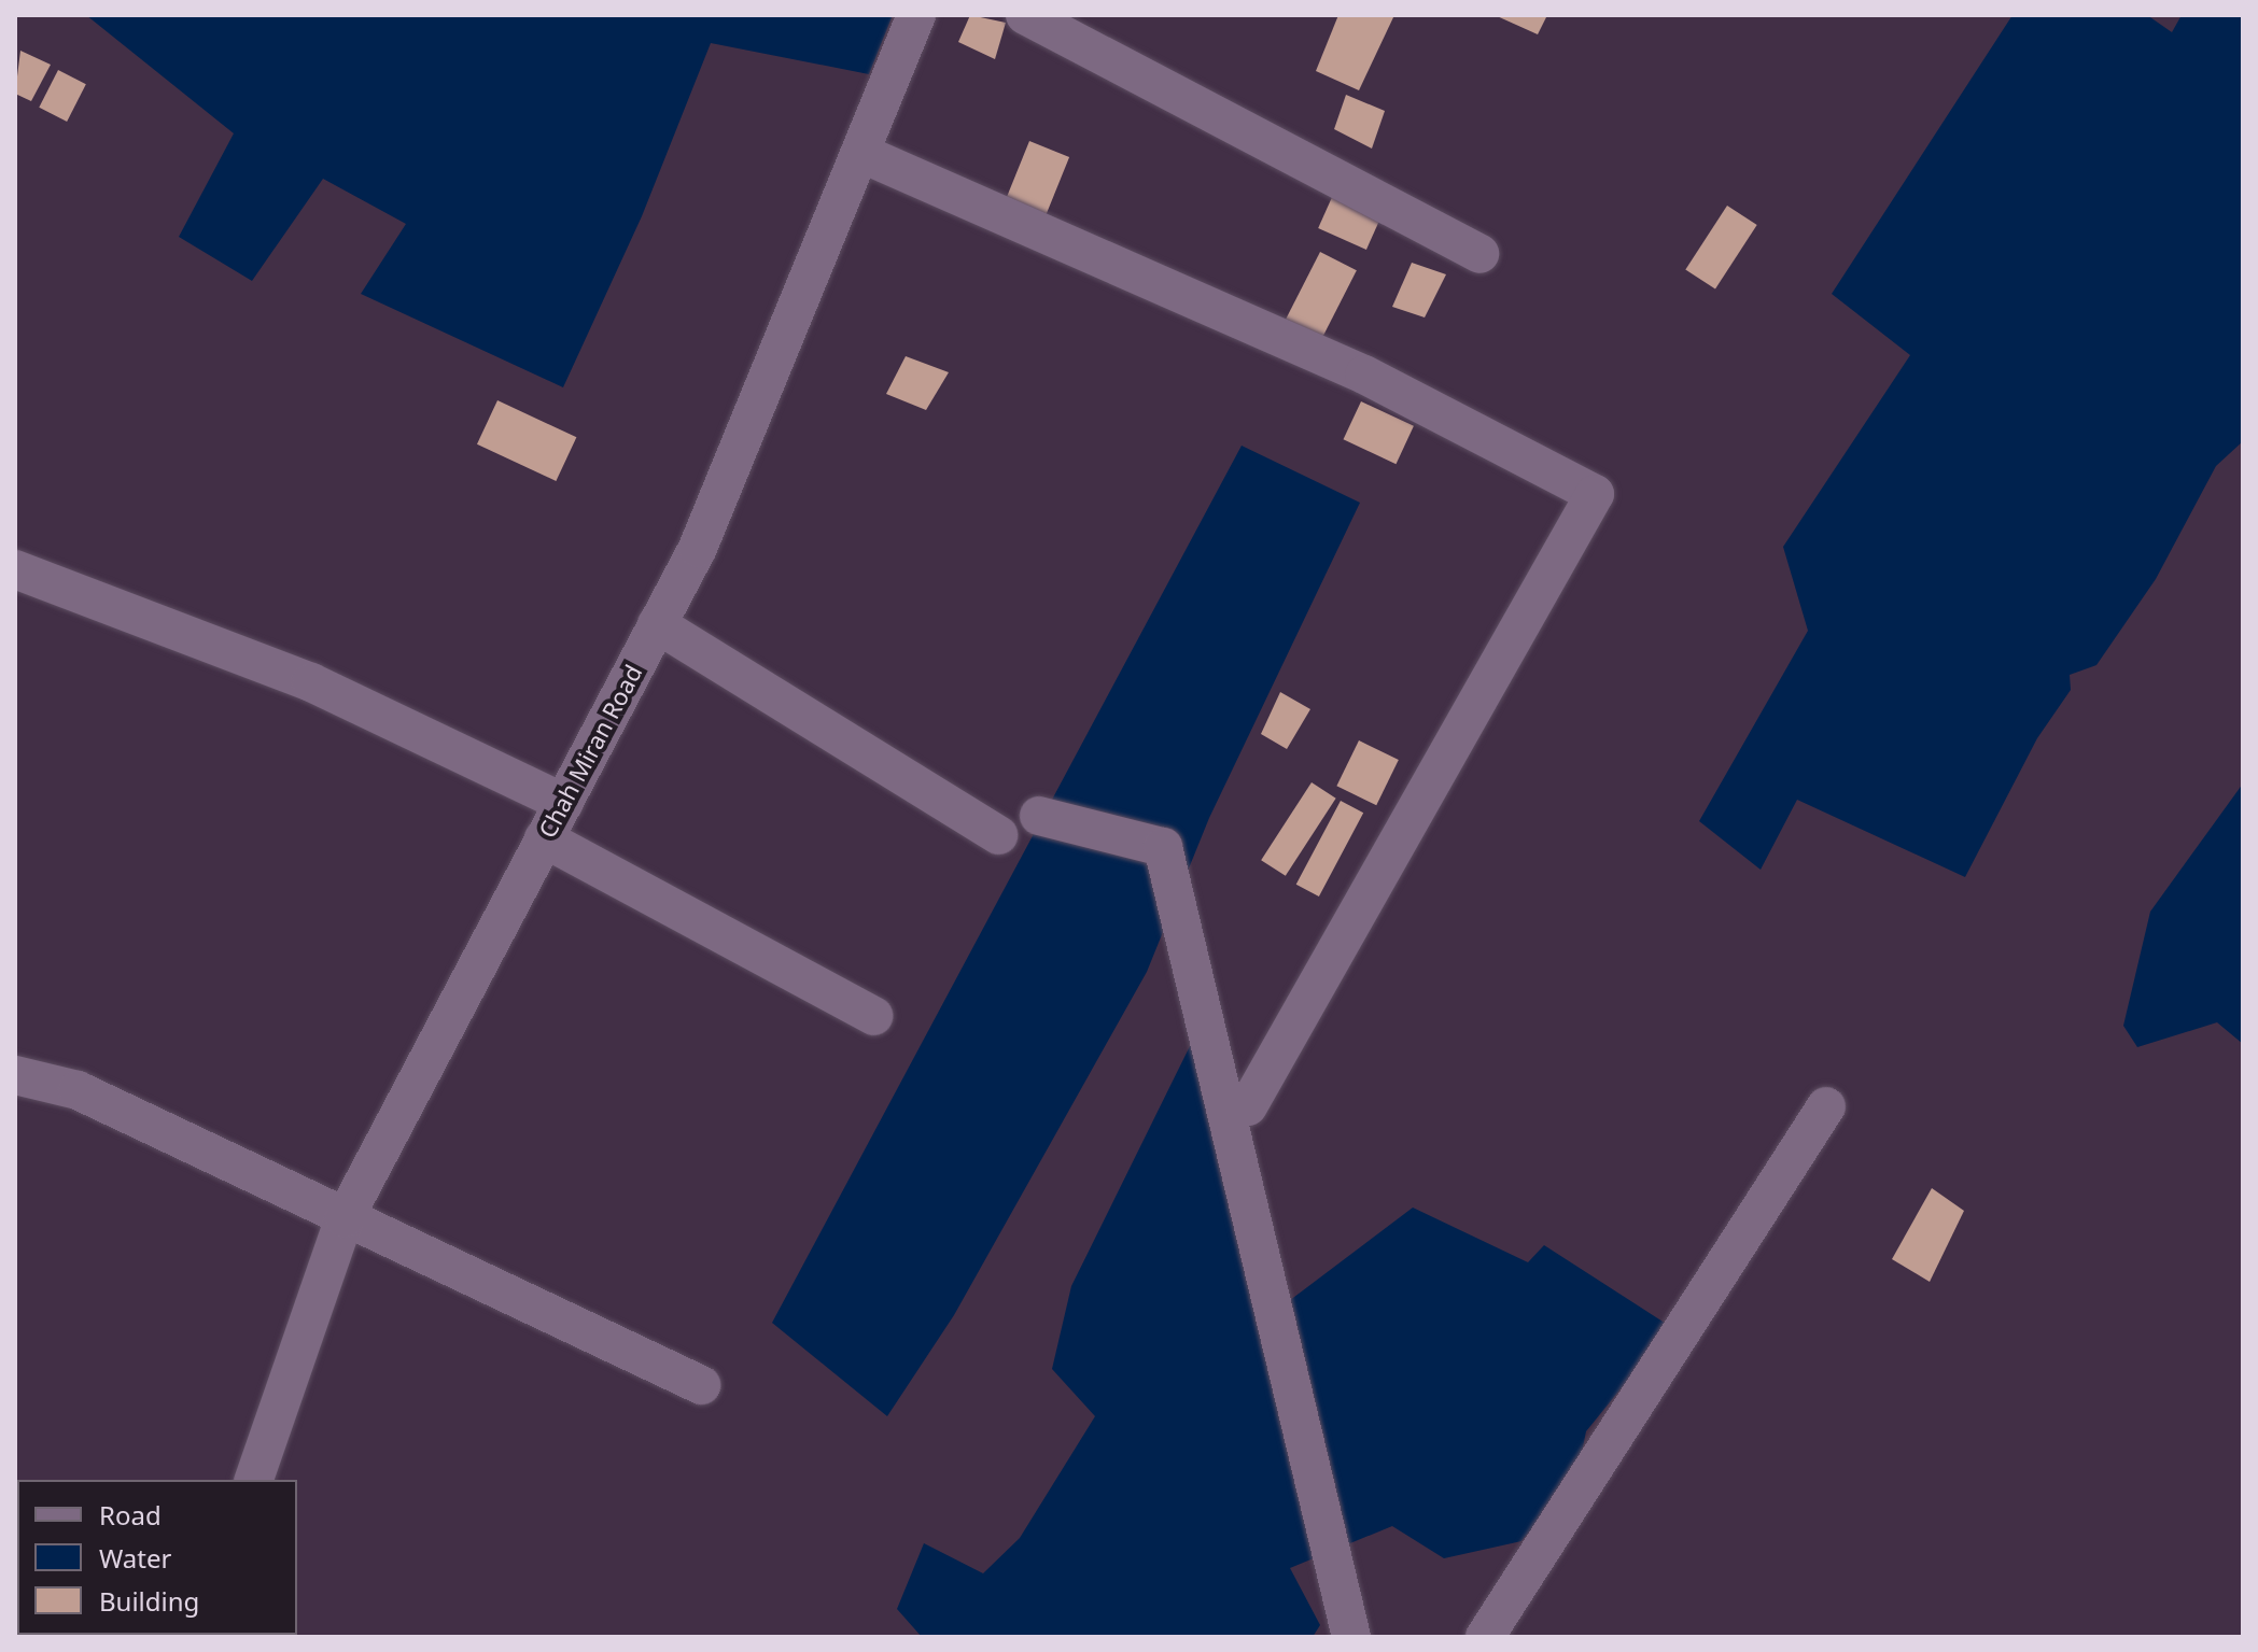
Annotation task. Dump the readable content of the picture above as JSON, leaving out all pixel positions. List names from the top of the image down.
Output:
{
  "streets": {
    "street": ["Chah Miran Road"]
  },
  "legend": ["Road", "Water", "Building"]
}
